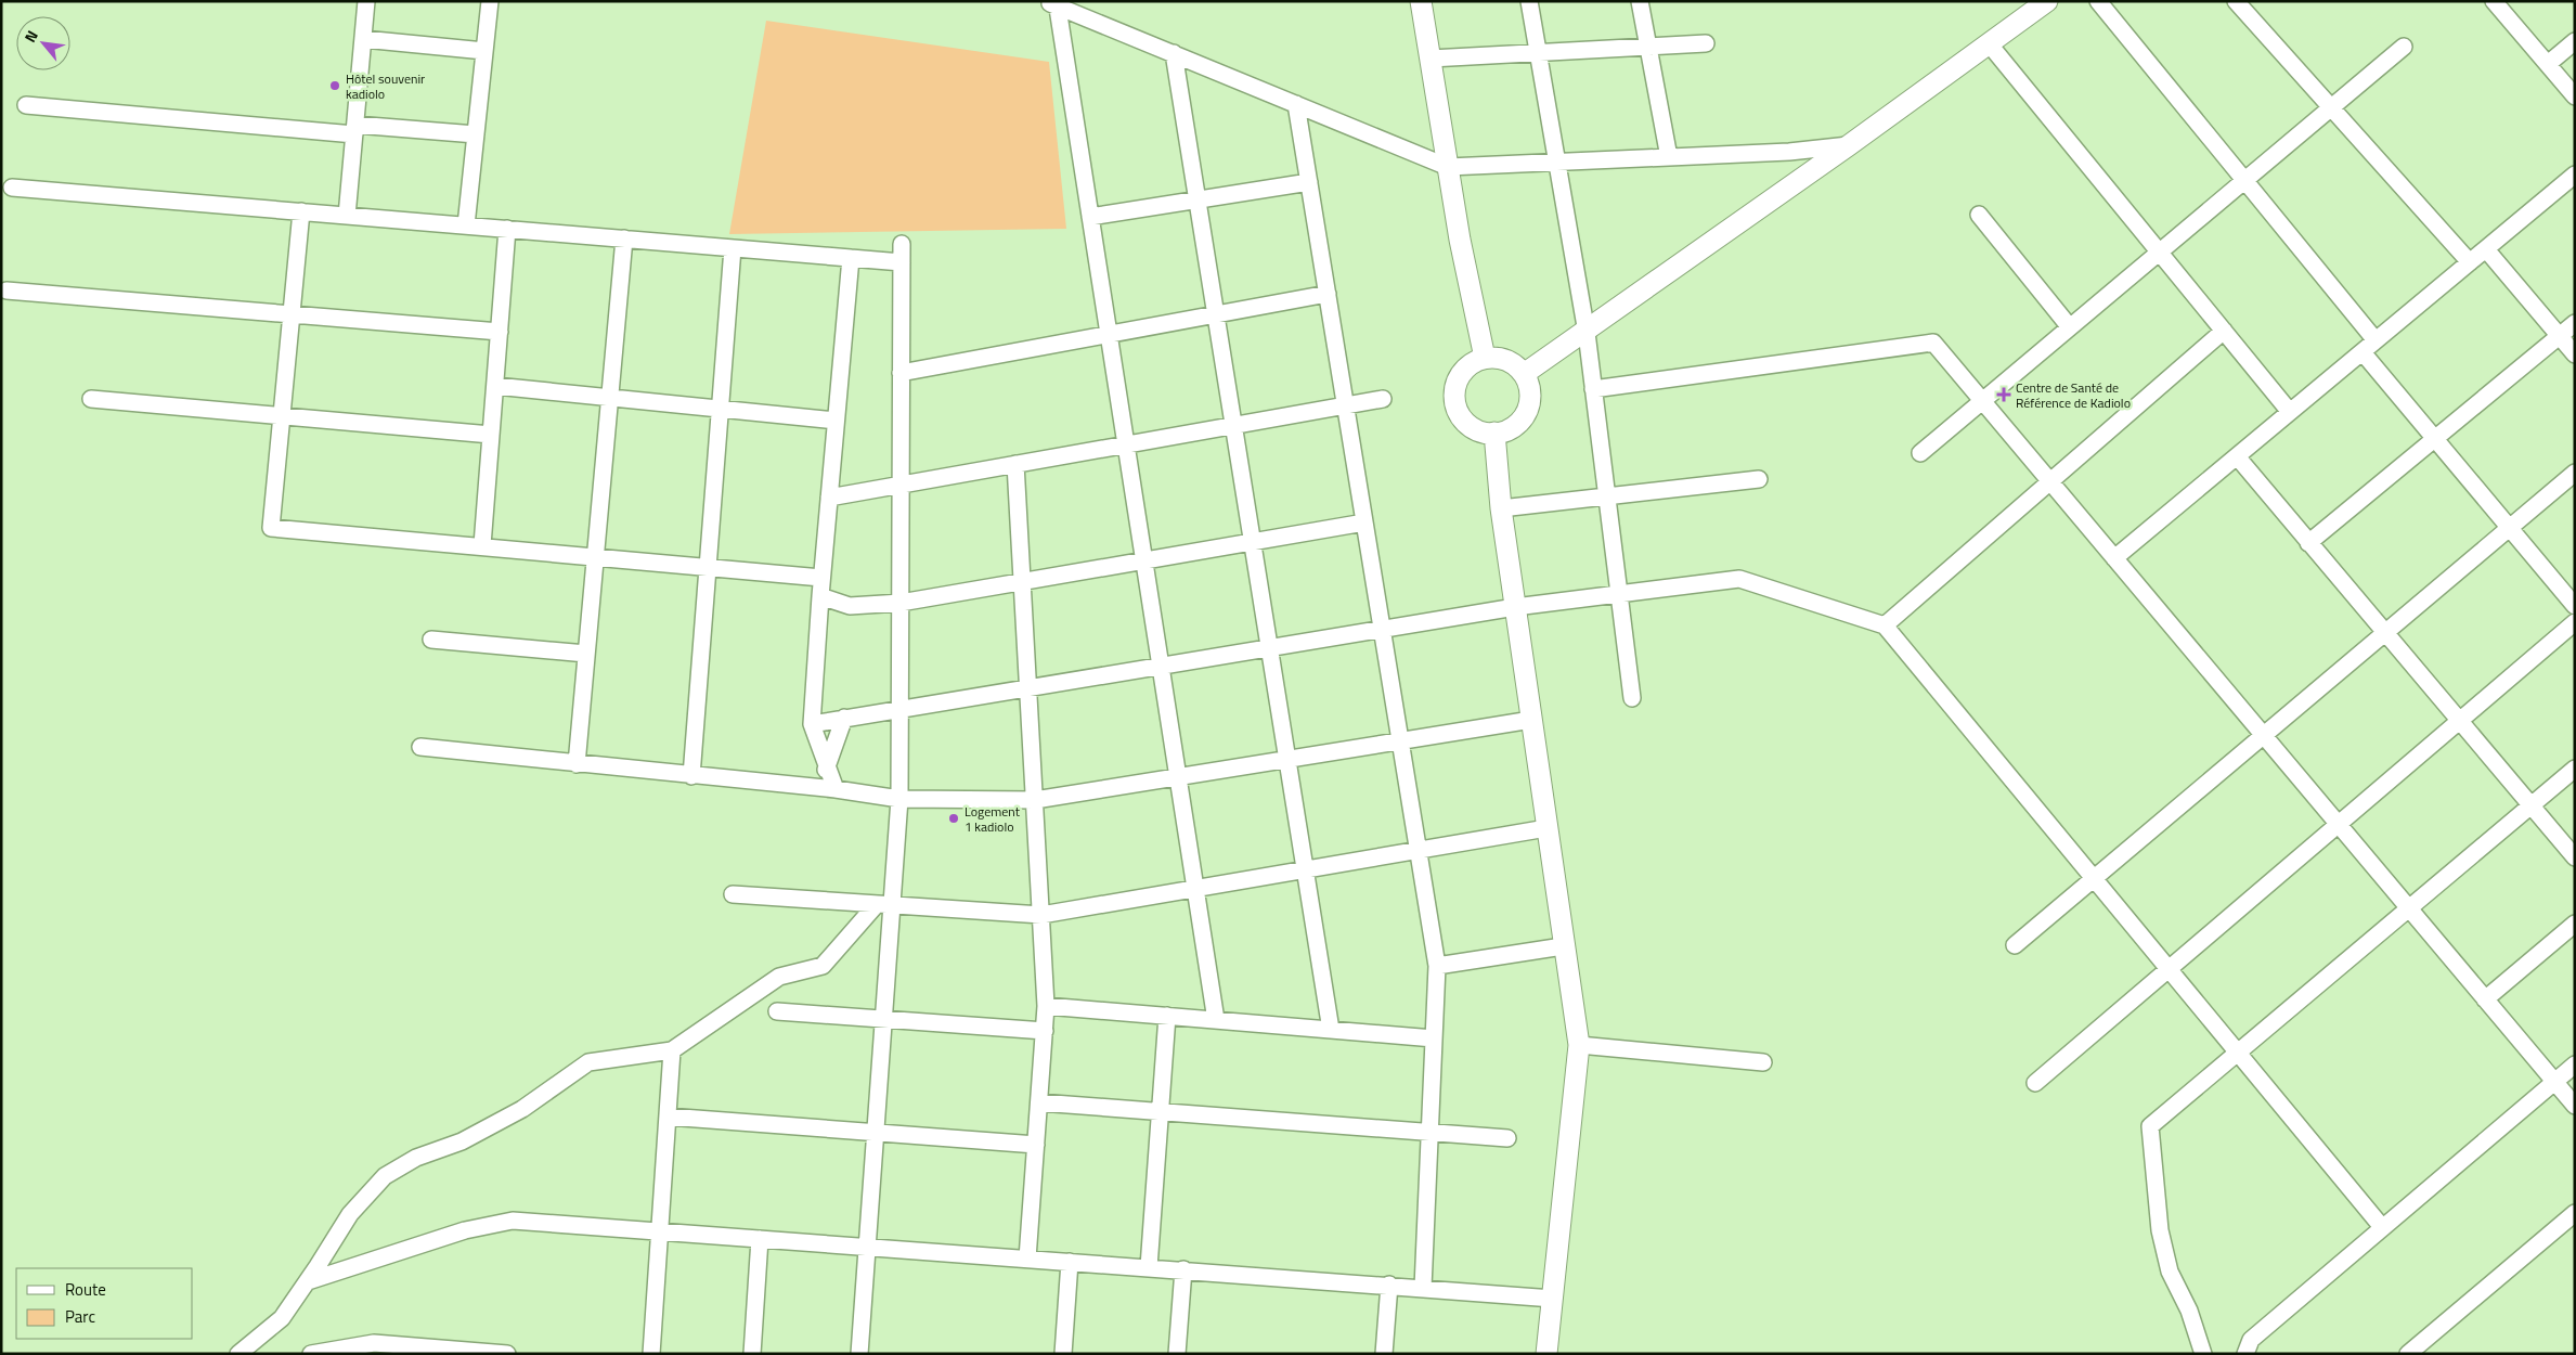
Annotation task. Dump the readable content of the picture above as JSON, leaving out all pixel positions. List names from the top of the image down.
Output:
{
  "places": {
    "other": ["Hôtel souvenir kadiolo", "Logement 1 kadiolo"],
    "health": ["Centre de Santé de Référence de Kadiolo"]
  },
  "legend": ["Route", "Parc"],
  "north": "top left"
}
